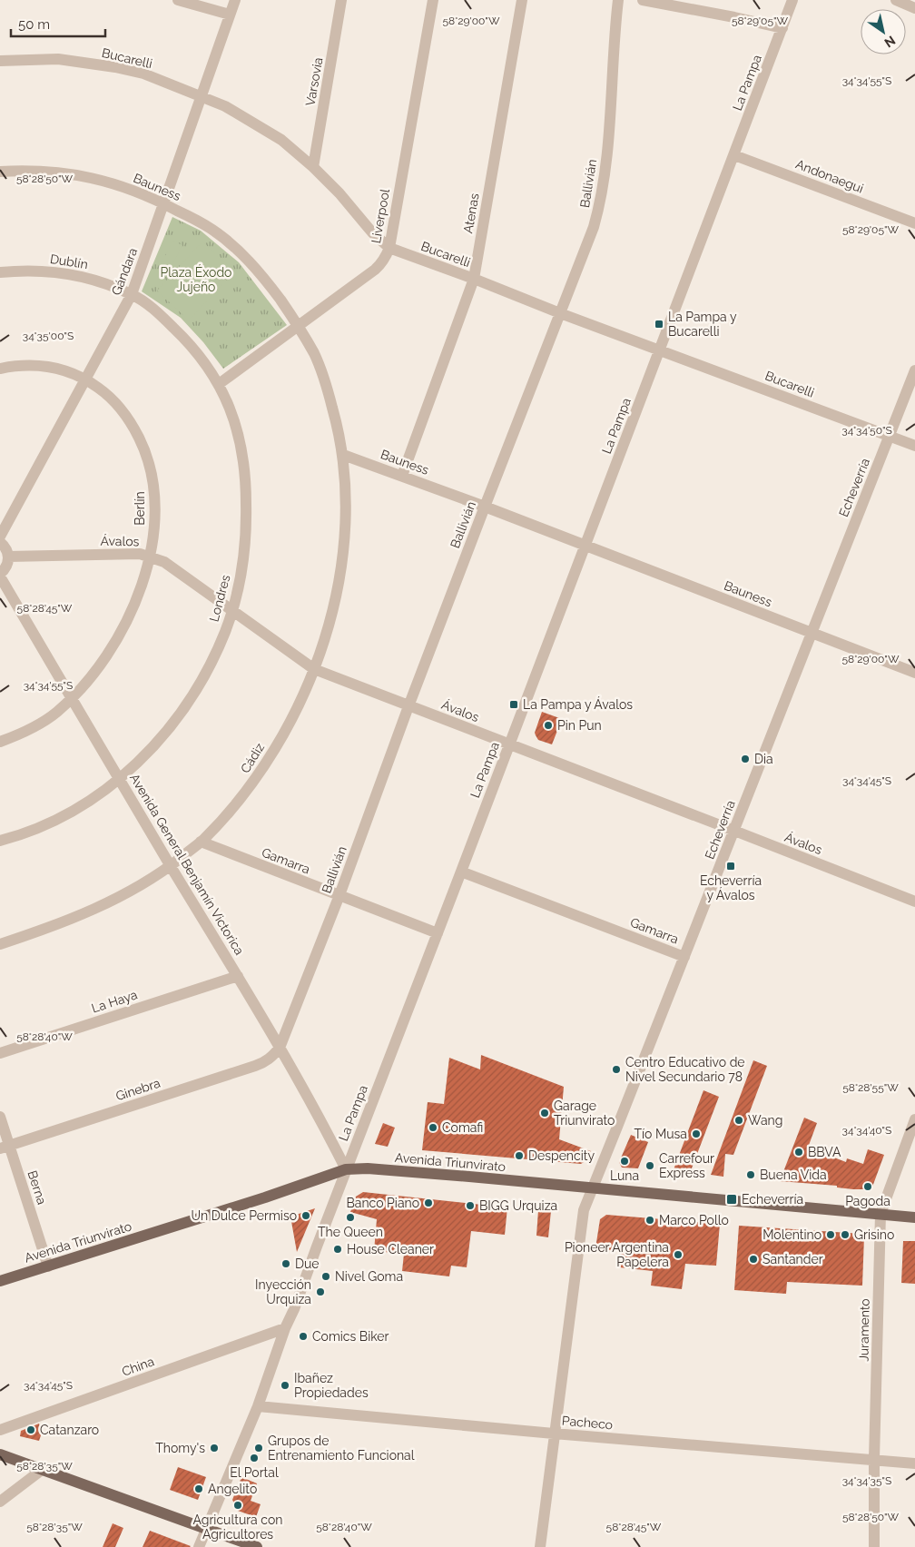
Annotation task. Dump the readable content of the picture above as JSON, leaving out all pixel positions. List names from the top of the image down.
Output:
{
  "streets": {
    "main road": ["Avenida Triunvirato"],
    "street": [
      "Bucarelli",
      "Varsovia",
      "La Pampa",
      "Andonaegui",
      "Ballivián",
      "Bauness",
      "Atenas",
      "Liverpool",
      "Dublín",
      "Gándara",
      "Echeverría",
      "Berlín",
      "Ávalos",
      "Londres",
      "Cádiz",
      "Gamarra",
      "Avenida General Benjamín Victorica",
      "La Haya",
      "Ginebra",
      "Berna",
      "Juramento",
      "China",
      "Pacheco"
    ]
  },
  "crossings": [
    ["Bucarelli", "Varsovia"],
    ["Bucarelli", "La Pampa"],
    ["Bucarelli", "Ballivián"],
    ["Bucarelli", "Atenas"],
    ["Bucarelli", "Liverpool"],
    ["Bucarelli", "Gándara"],
    ["Bucarelli", "Echeverría"],
    ["La Pampa", "Andonaegui"],
    ["La Pampa", "Bauness"],
    ["La Pampa", "Ávalos"],
    ["La Pampa", "Gamarra"],
    ["La Pampa", "Avenida General Benjamín Victorica"],
    ["La Pampa", "Avenida Triunvirato"],
    ["La Pampa", "China"],
    ["La Pampa", "Pacheco"],
    ["Ballivián", "Bauness"],
    ["Ballivián", "Ávalos"],
    ["Ballivián", "Gamarra"],
    ["Ballivián", "Avenida General Benjamín Victorica"],
    ["Ballivián", "Ginebra"],
    ["Bauness", "Atenas"],
    ["Bauness", "Liverpool"],
    ["Bauness", "Gándara"],
    ["Bauness", "Echeverría"],
    ["Bauness", "Cádiz"],
    ["Liverpool", "Londres"],
    ["Dublín", "Gándara"],
    ["Dublín", "Londres"],
    ["Gándara", "Berlín"],
    ["Gándara", "Londres"],
    ["Echeverría", "Ávalos"],
    ["Echeverría", "Gamarra"],
    ["Echeverría", "Avenida Triunvirato"],
    ["Echeverría", "Pacheco"],
    ["Berlín", "Ávalos"],
    ["Berlín", "Avenida General Benjamín Victorica"],
    ["Ávalos", "Londres"],
    ["Ávalos", "Cádiz"],
    ["Londres", "Avenida General Benjamín Victorica"],
    ["Cádiz", "Gamarra"],
    ["Cádiz", "Avenida General Benjamín Victorica"],
    ["Avenida General Benjamín Victorica", "La Haya"],
    ["Avenida General Benjamín Victorica", "Ginebra"],
    ["Avenida General Benjamín Victorica", "Avenida Triunvirato"],
    ["Ginebra", "Berna"],
    ["Avenida Triunvirato", "Berna"],
    ["Avenida Triunvirato", "Juramento"],
    ["Juramento", "Pacheco"]
  ],
  "parks": ["Plaza Éxodo Jujeño"],
  "places": {
    "transit": [
      "La Pampa y Bucarelli",
      "La Pampa y Ávalos",
      "Echeverría y Ávalos",
      "Echeverría"
    ],
    "other": [
      "Pin Pun",
      "Dia",
      "Centro Educativo de Nivel Secundario 78",
      "Garage Triunvirato",
      "Wang",
      "Comafi",
      "Tío Musa",
      "BBVA",
      "Despencity",
      "Luna",
      "Carrefour Express",
      "Buena Vida",
      "Pagoda",
      "Banco Piano",
      "BIGG Urquiza",
      "Un Dulce Permiso",
      "The Queen",
      "Marco Pollo",
      "Molentino",
      "Grisino",
      "House Cleaner",
      "Pioneer Argentina Papelera",
      "Santander",
      "Due",
      "Nivel Goma",
      "Inyección Urquiza",
      "Comics Biker",
      "Ibañez Propiedades",
      "Catanzaro",
      "Thomy's",
      "Grupos de Entrenamiento Funcional",
      "El Portal",
      "Angelito",
      "Agricultura con Agricultores"
    ]
  },
  "scale_bar": "50 m",
  "north": "bottom right",
  "coordinates": [
    "58°29'00\"W",
    "58°29'05\"W",
    "34°34'55\"S",
    "58°28'50\"W",
    "34°35'00\"S",
    "34°34'50\"S",
    "58°28'45\"W",
    "34°34'45\"S",
    "58°28'40\"W",
    "58°28'55\"W",
    "34°34'40\"S",
    "58°28'35\"W",
    "34°34'35\"S"
  ]
}
